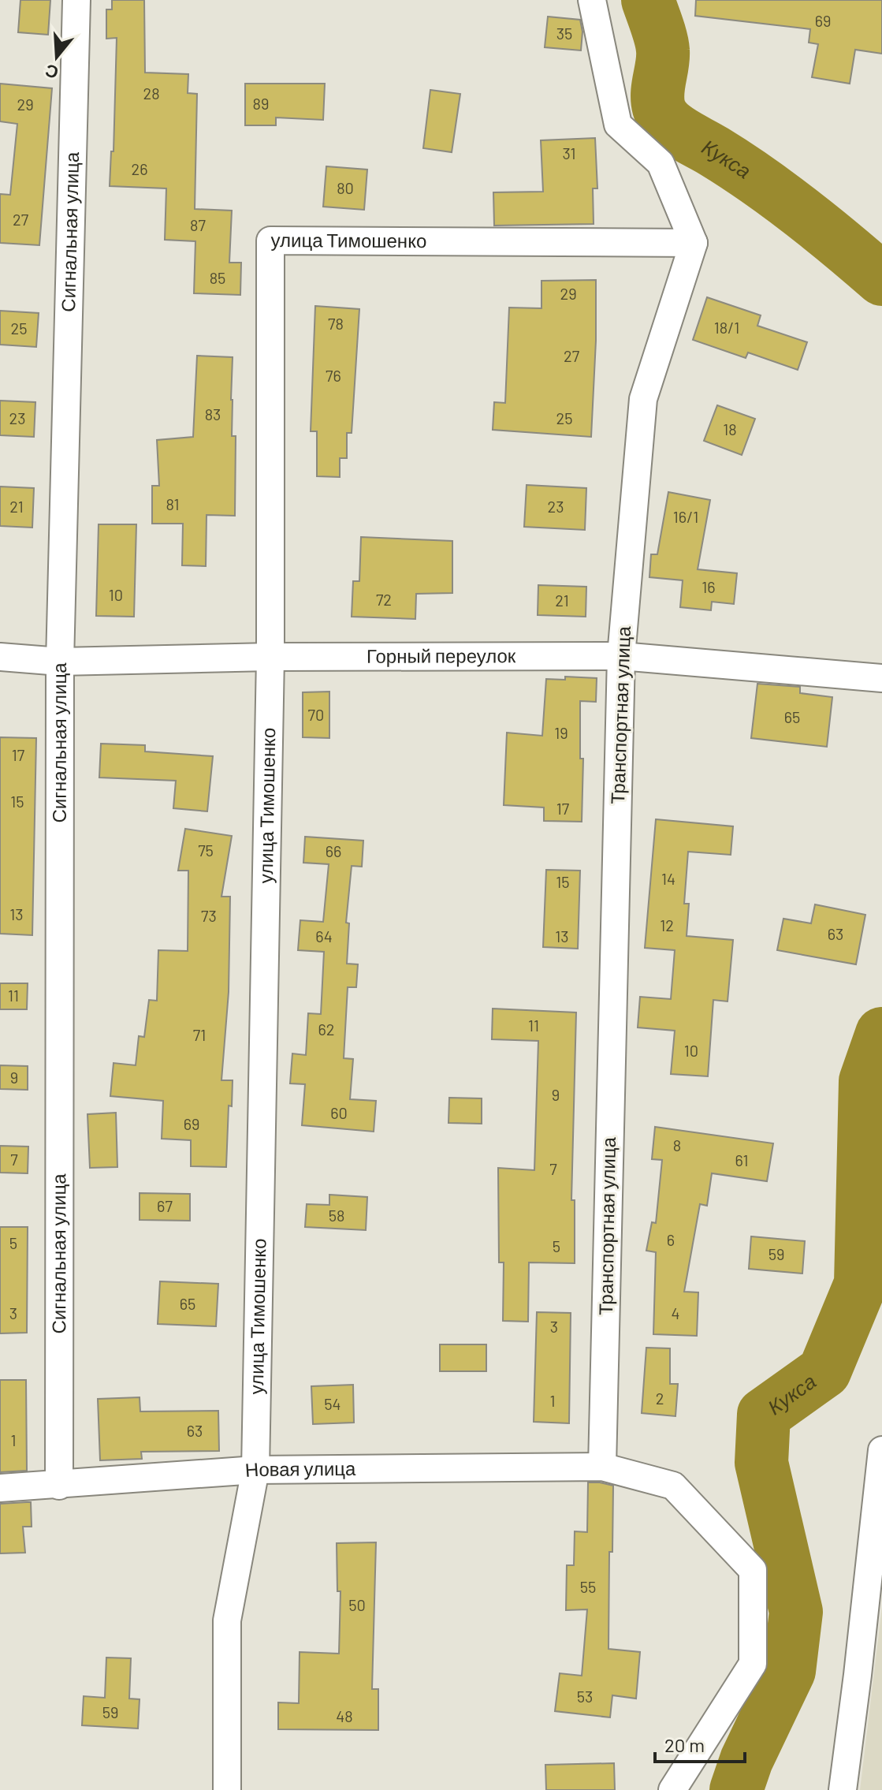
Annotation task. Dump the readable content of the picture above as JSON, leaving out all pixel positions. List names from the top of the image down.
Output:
{
  "streets": {
    "street": [
      "Сигнальная улица",
      "улица Тимошенко",
      "Горный переулок",
      "Транспортная улица",
      "Новая улица"
    ]
  },
  "crossings": [
    ["Сигнальная улица", "Горный переулок"],
    ["Сигнальная улица", "Новая улица"],
    ["улица Тимошенко", "Горный переулок"],
    ["улица Тимошенко", "Транспортная улица"],
    ["улица Тимошенко", "Новая улица"],
    ["Горный переулок", "Транспортная улица"],
    ["Транспортная улица", "Новая улица"]
  ],
  "water": ["Кукса"],
  "house_numbers": [
    "69",
    "35",
    "28",
    "89",
    "29",
    "31",
    "26",
    "80",
    "27",
    "87",
    "85",
    "29",
    "78",
    "18/1",
    "25",
    "27",
    "76",
    "83",
    "23",
    "25",
    "18",
    "81",
    "21",
    "23",
    "16/1",
    "16",
    "10",
    "72",
    "21",
    "70",
    "65",
    "19",
    "17",
    "15",
    "17",
    "75",
    "66",
    "14",
    "15",
    "13",
    "73",
    "12",
    "63",
    "64",
    "13",
    "11",
    "11",
    "62",
    "71",
    "10",
    "9",
    "9",
    "60",
    "69",
    "8",
    "7",
    "61",
    "7",
    "67",
    "58",
    "6",
    "5",
    "5",
    "59",
    "65",
    "3",
    "4",
    "3",
    "2",
    "1",
    "54",
    "63",
    "1",
    "55",
    "50",
    "53",
    "59",
    "48"
  ],
  "scale_bar": "20 m",
  "north": "bottom"
}
